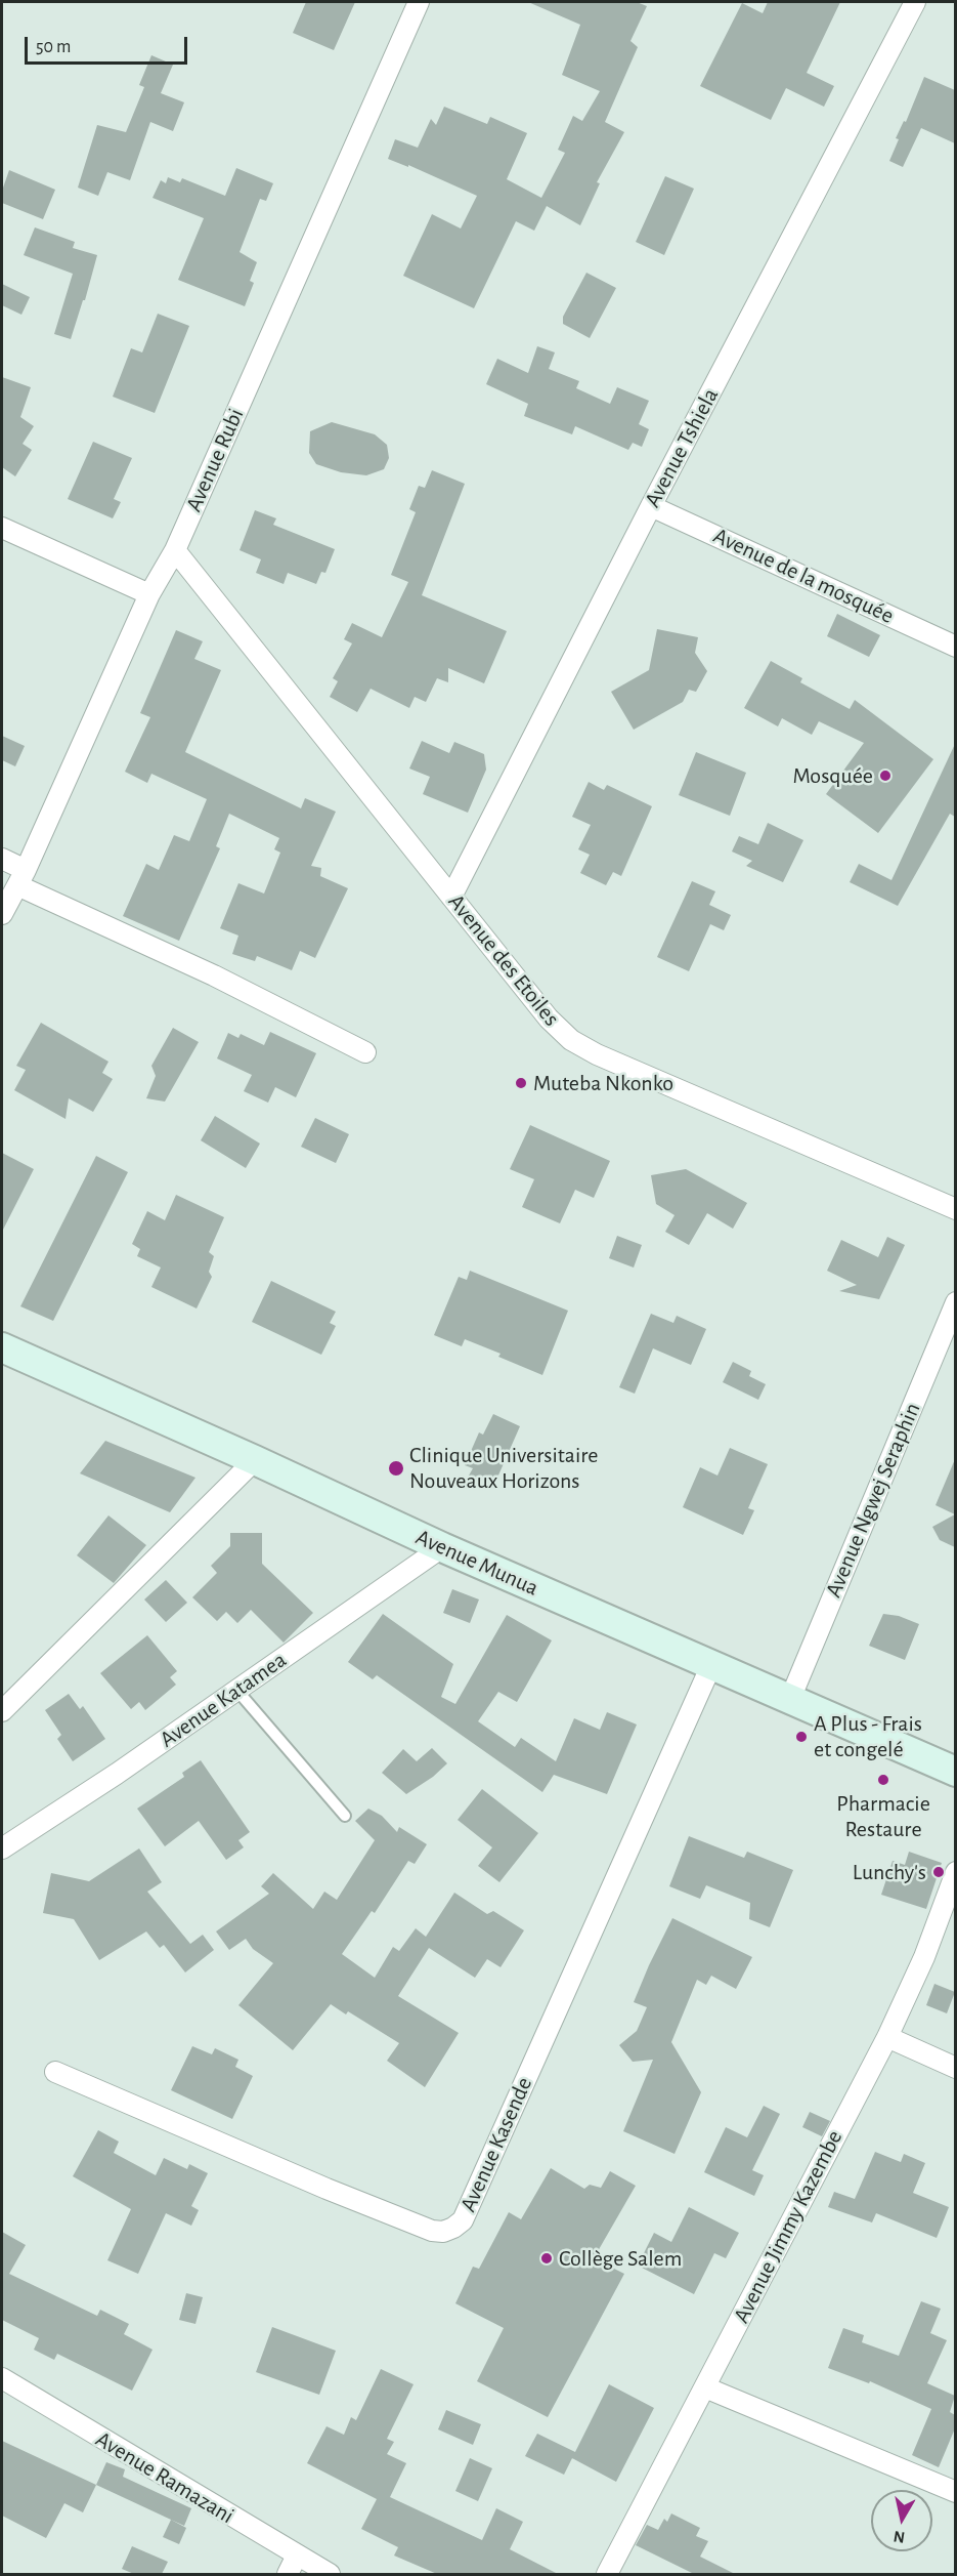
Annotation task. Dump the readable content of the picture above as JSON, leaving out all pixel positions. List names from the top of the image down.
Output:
{
  "streets": {
    "main road": ["Avenue Munua"],
    "street": [
      "Avenue Tshiela",
      "Avenue Rubi",
      "Avenue de la mosquée",
      "Avenue des Etoiles",
      "Avenue Ngwej Seraphin",
      "Avenue Katamea",
      "Avenue Kasende",
      "Avenue Jimmy Kazembe",
      "Avenue Ramazani"
    ]
  },
  "crossings": [
    ["Avenue Tshiela", "Avenue de la mosquée"],
    ["Avenue Tshiela", "Avenue des Etoiles"],
    ["Avenue Rubi", "Avenue des Etoiles"],
    ["Avenue Ngwej Seraphin", "Avenue Munua"],
    ["Avenue Munua", "Avenue Katamea"],
    ["Avenue Munua", "Avenue Kasende"]
  ],
  "places": [
    "Mosquée",
    "Muteba Nkonko",
    "Clinique Universitaire Nouveaux Horizons",
    "A Plus - Frais et congelé",
    "Pharmacie Restaure",
    "Lunchy's",
    "Collège Salem"
  ],
  "scale_bar": "50 m",
  "north": "bottom"
}
